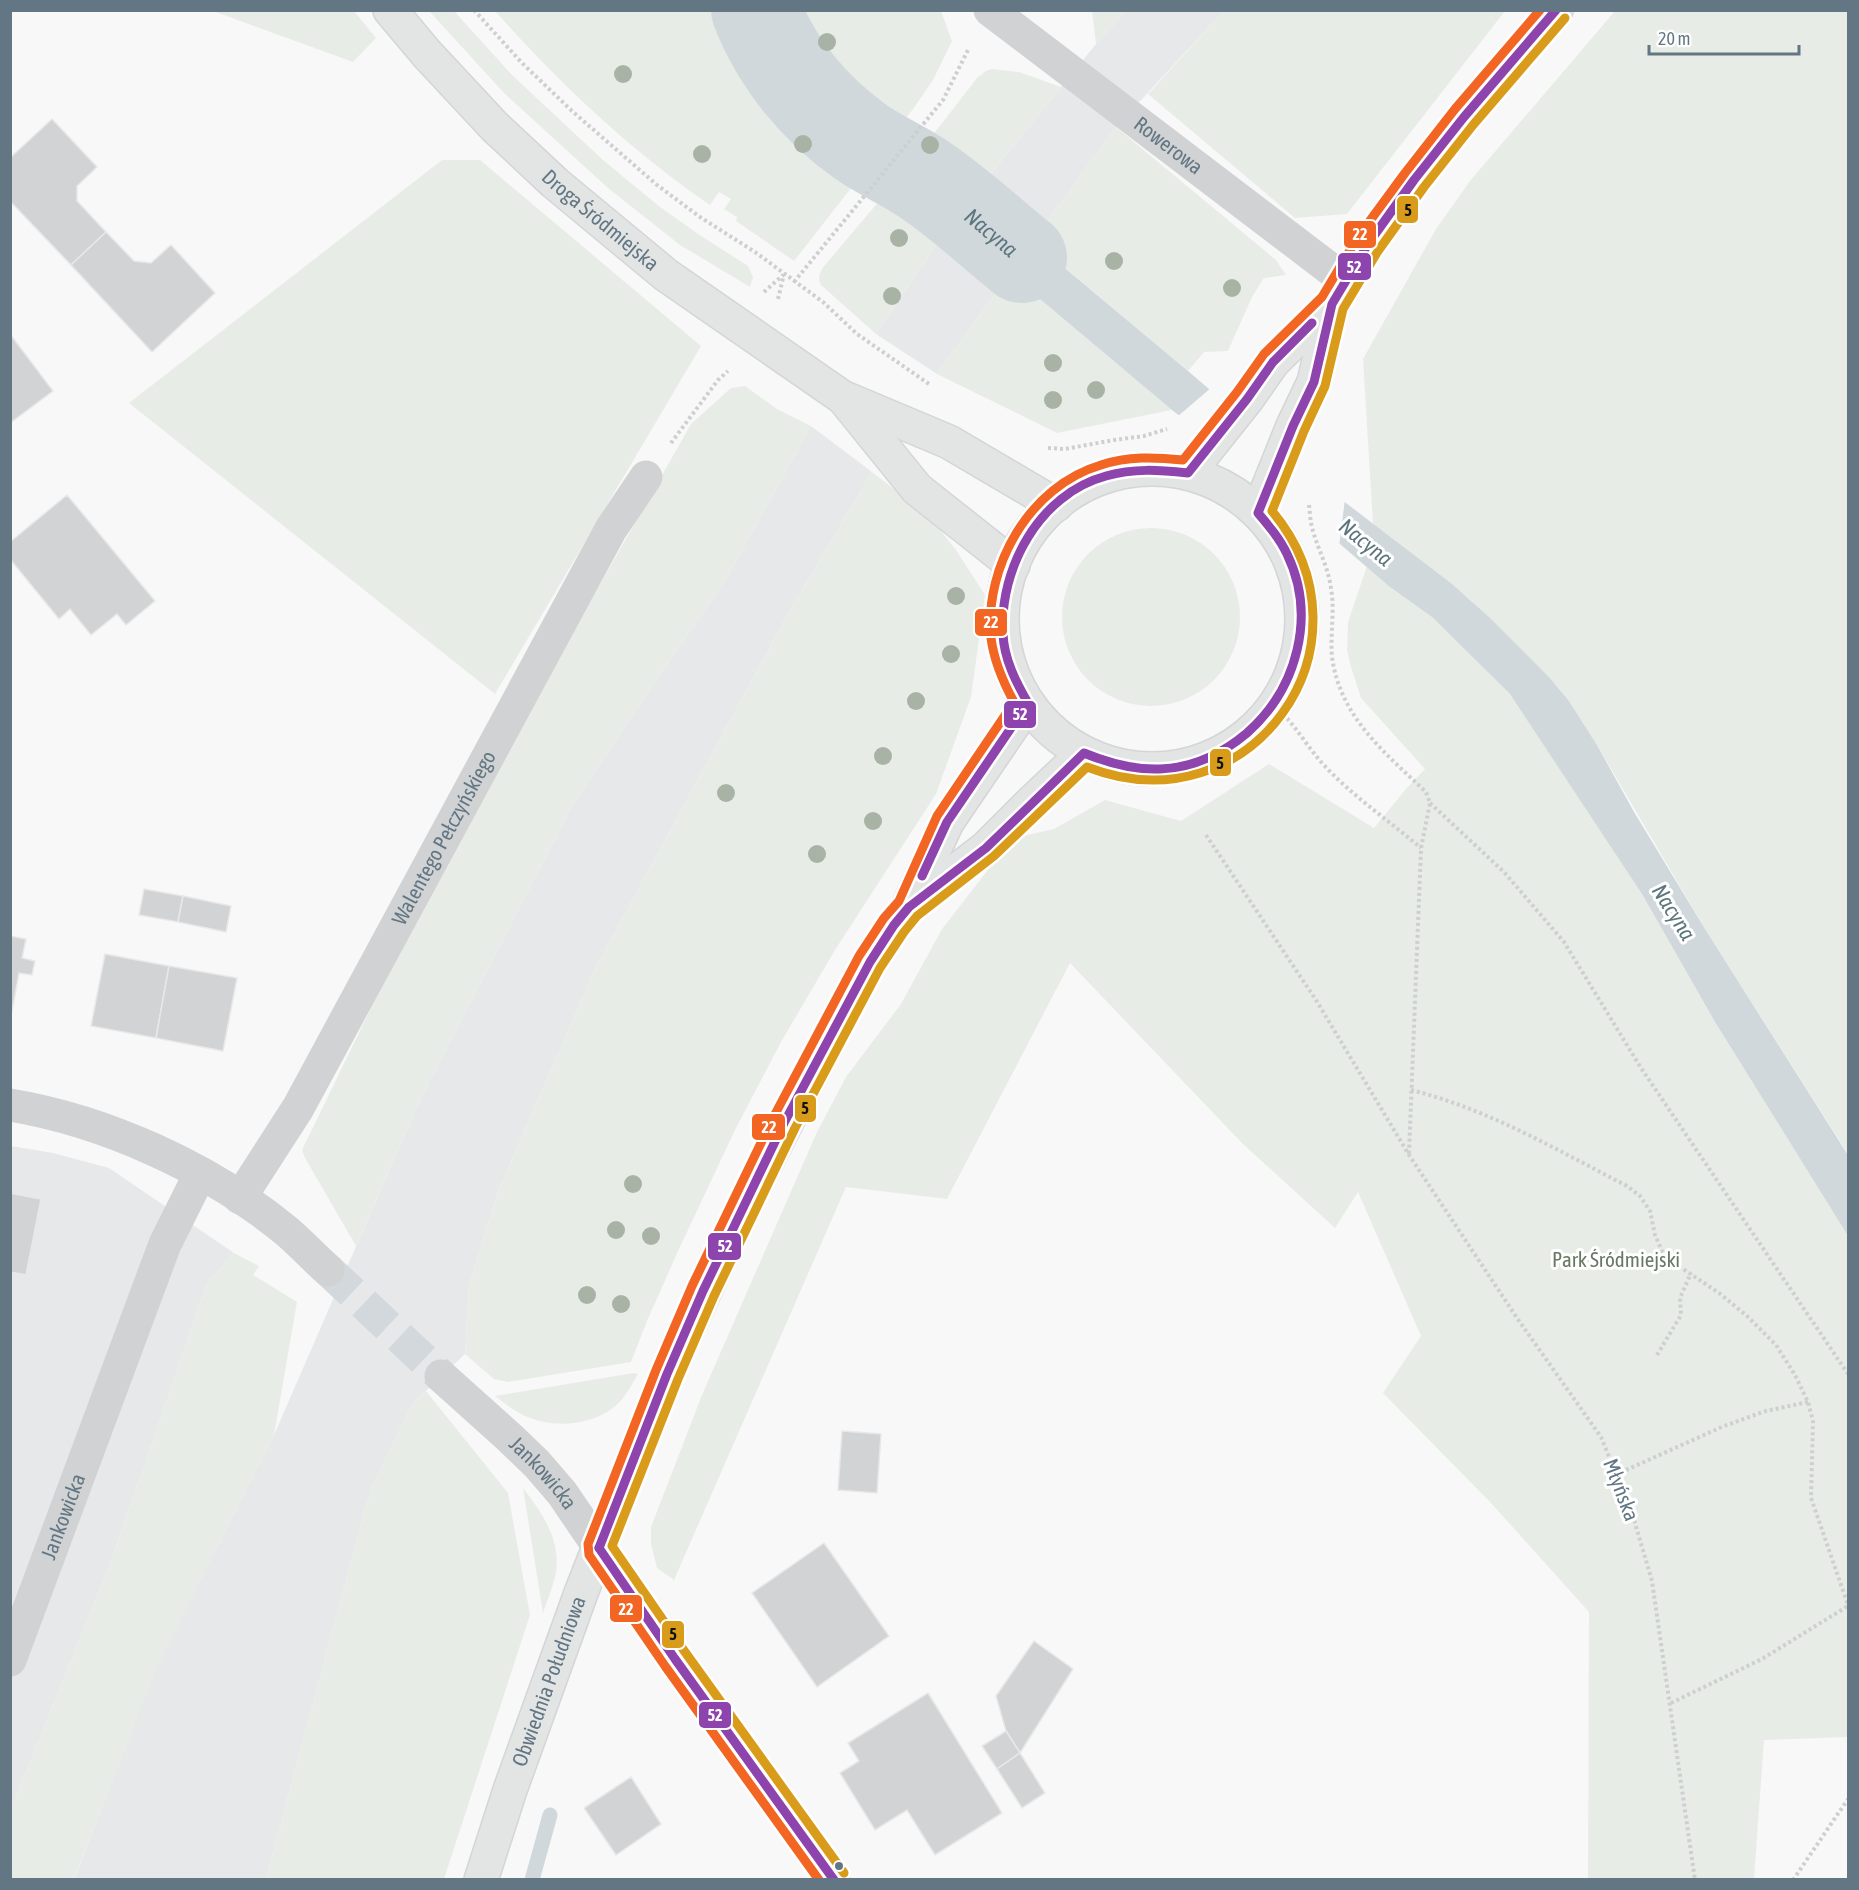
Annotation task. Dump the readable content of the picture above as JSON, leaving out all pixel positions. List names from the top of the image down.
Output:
{
  "streets": {
    "main road": ["Droga Śródmiejska", "Obwiednia Południowa"],
    "street": ["Rowerowa", "Walentego Pełczyńskiego", "Jankowicka"],
    "path": ["Młyńska"]
  },
  "crossings": [
    ["Jankowicka", "Obwiednia Południowa"]
  ],
  "water": ["Nacyna"],
  "parks": ["Park Śródmiejski"],
  "lines": ["transit line 52", "transit line 22", "transit line 5"],
  "scale_bar": "20 m"
}
